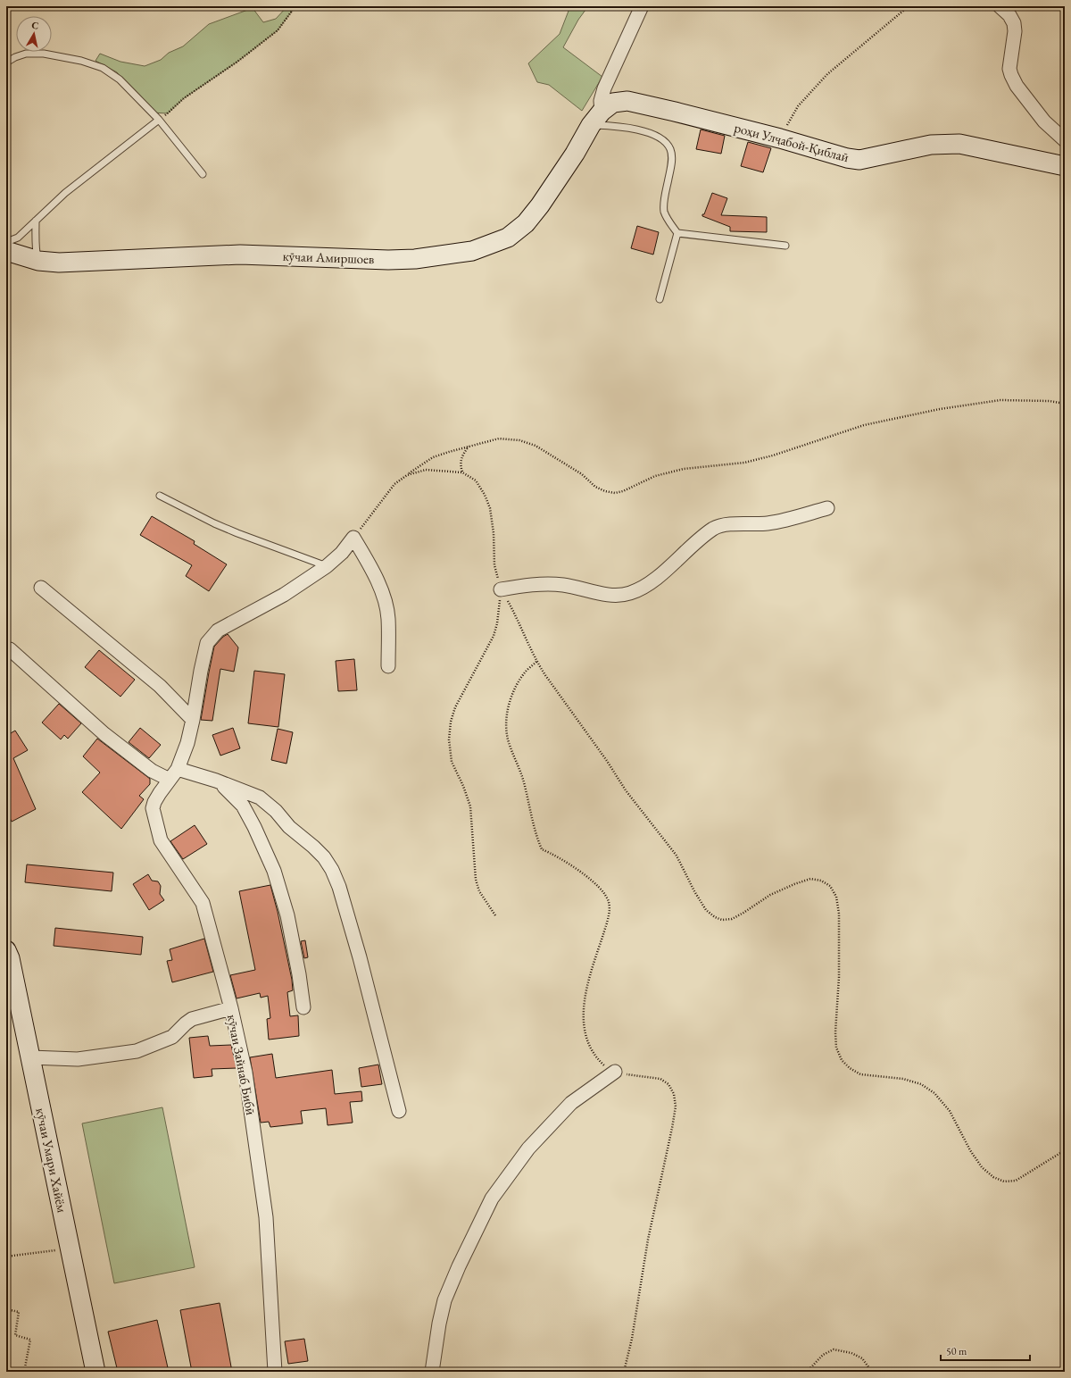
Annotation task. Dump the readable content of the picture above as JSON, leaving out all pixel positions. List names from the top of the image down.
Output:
{
  "streets": {
    "street": [
      "роҳи Улҷабой-Қиблаӣ",
      "кӯчаи Амиршоев",
      "кӯчаи Зайнаб Бибӣ",
      "кӯчаи Умари Хайём"
    ]
  },
  "crossings": [
    ["роҳи Улҷабой-Қиблаӣ", "кӯчаи Амиршоев"]
  ],
  "scale_bar": "50 m",
  "north": "top"
}
